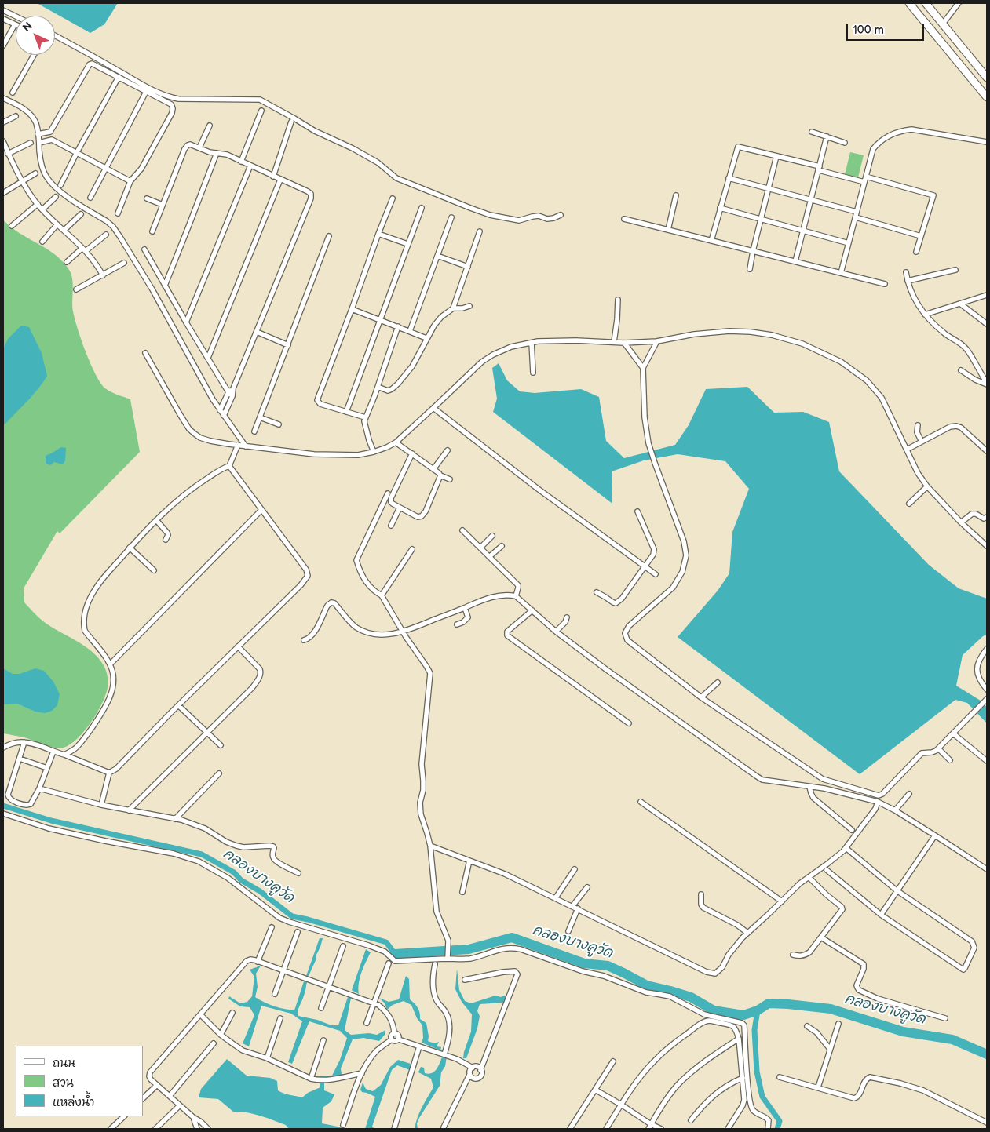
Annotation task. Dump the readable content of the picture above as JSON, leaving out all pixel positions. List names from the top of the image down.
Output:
{
  "water": ["คลองบางคูวัด"],
  "legend": ["ถนน", "สวน", "แหล่งน้ำ"],
  "scale_bar": "100 m",
  "north": "top left"
}
